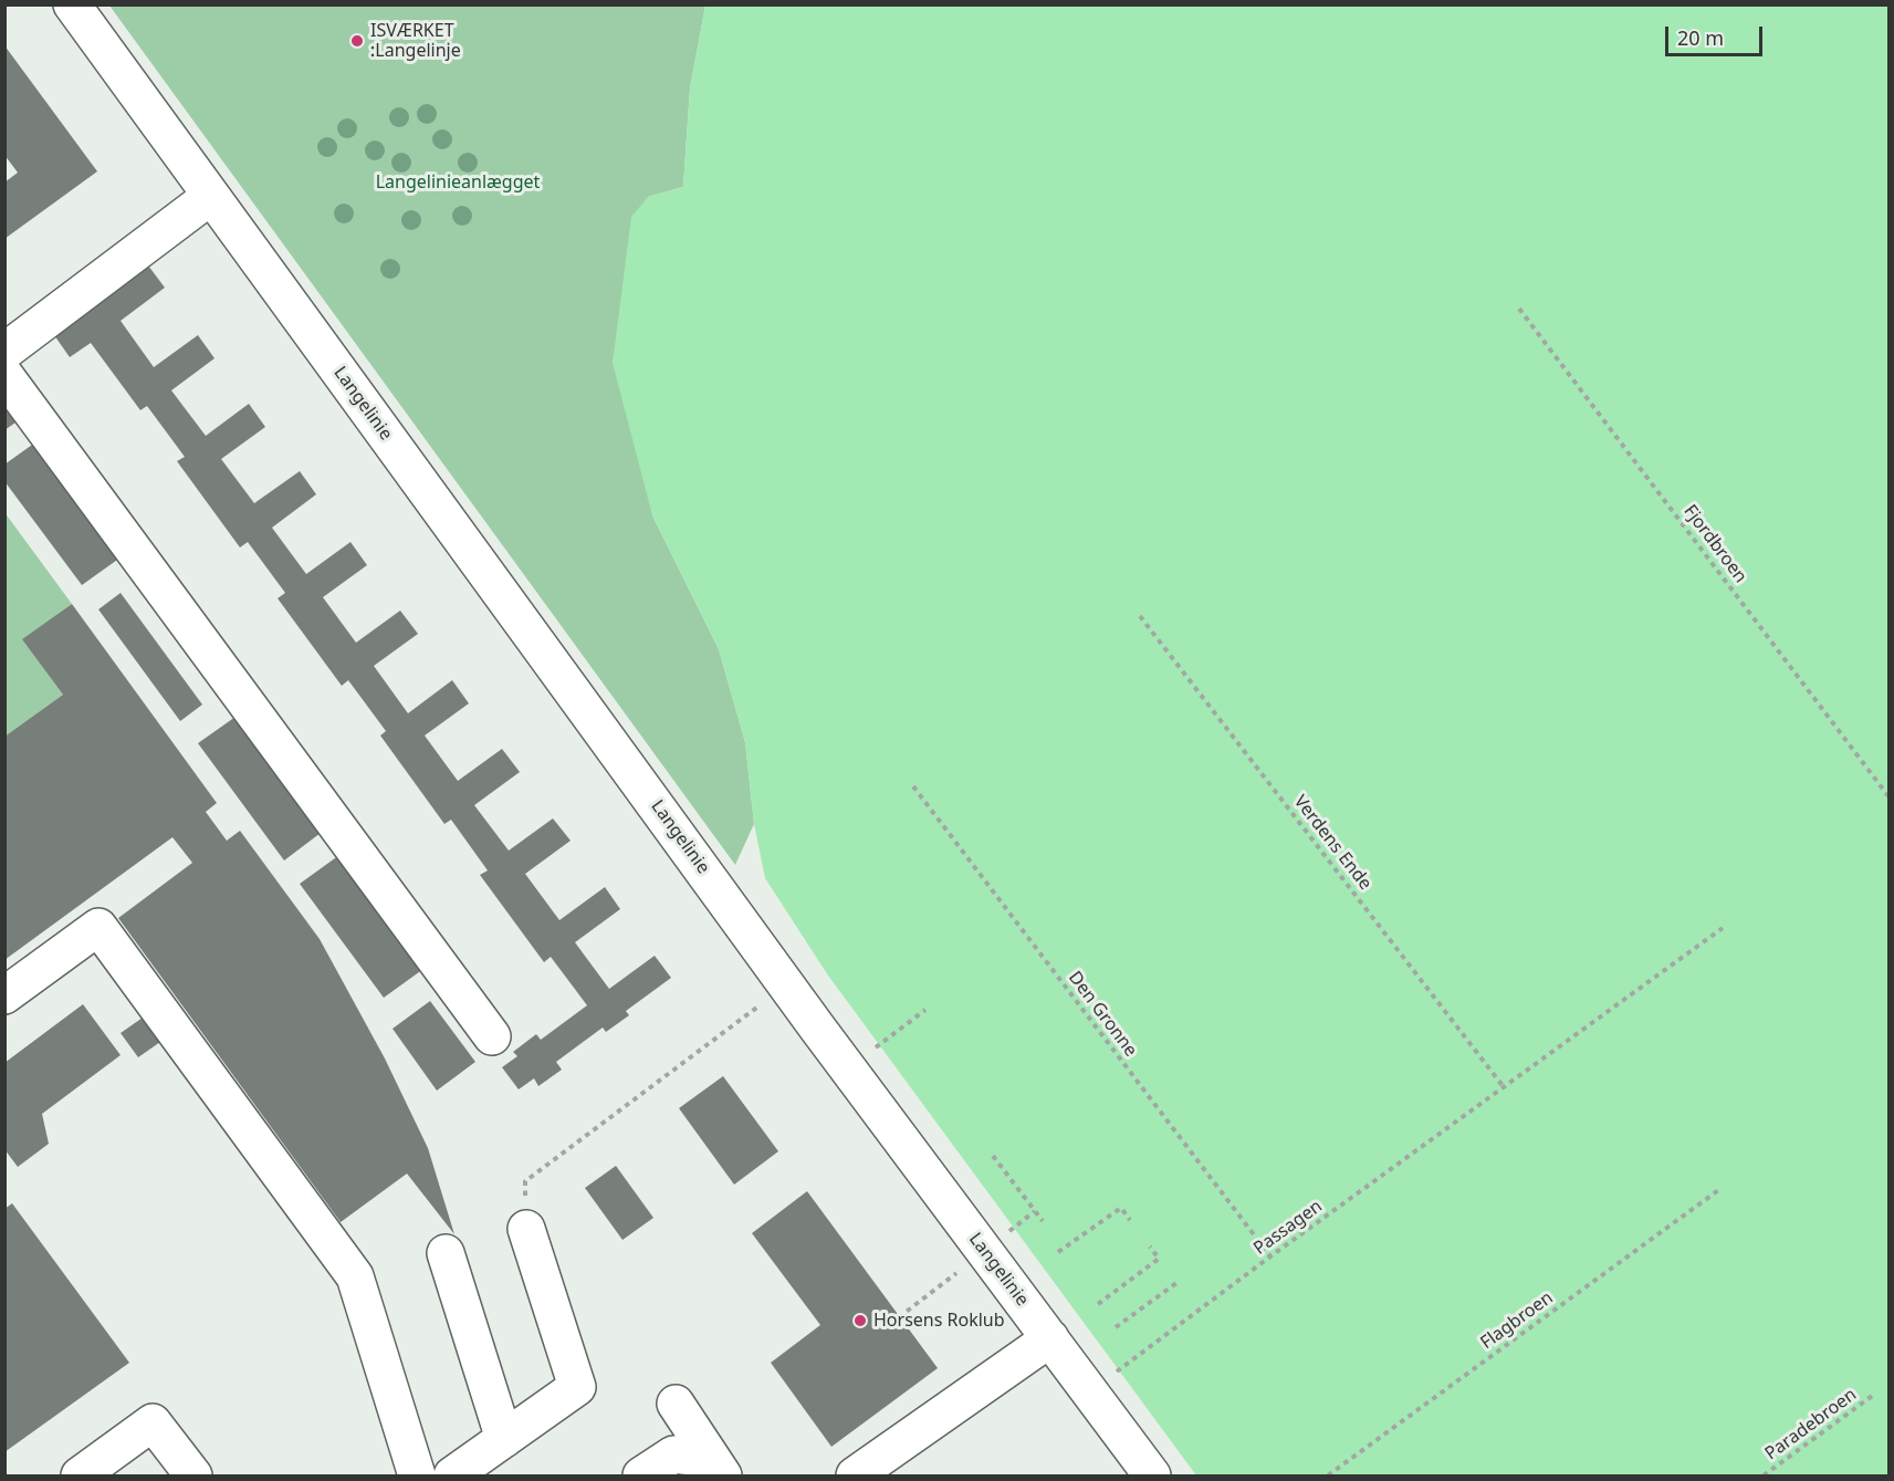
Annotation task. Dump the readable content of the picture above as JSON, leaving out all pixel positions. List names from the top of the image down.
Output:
{
  "streets": {
    "street": ["Langelinie"],
    "path": [
      "Fjordbroen",
      "Verdens Ende",
      "Den Gronne",
      "Passagen",
      "Flagbroen",
      "Paradebroen"
    ]
  },
  "crossings": [
    ["Langelinie", "Passagen"],
    ["Verdens Ende", "Passagen"],
    ["Den Gronne", "Passagen"]
  ],
  "parks": ["Langelinieanlægget"],
  "places": ["ISVÆRKET :Langelinje", "Horsens Roklub"],
  "scale_bar": "20 m"
}
